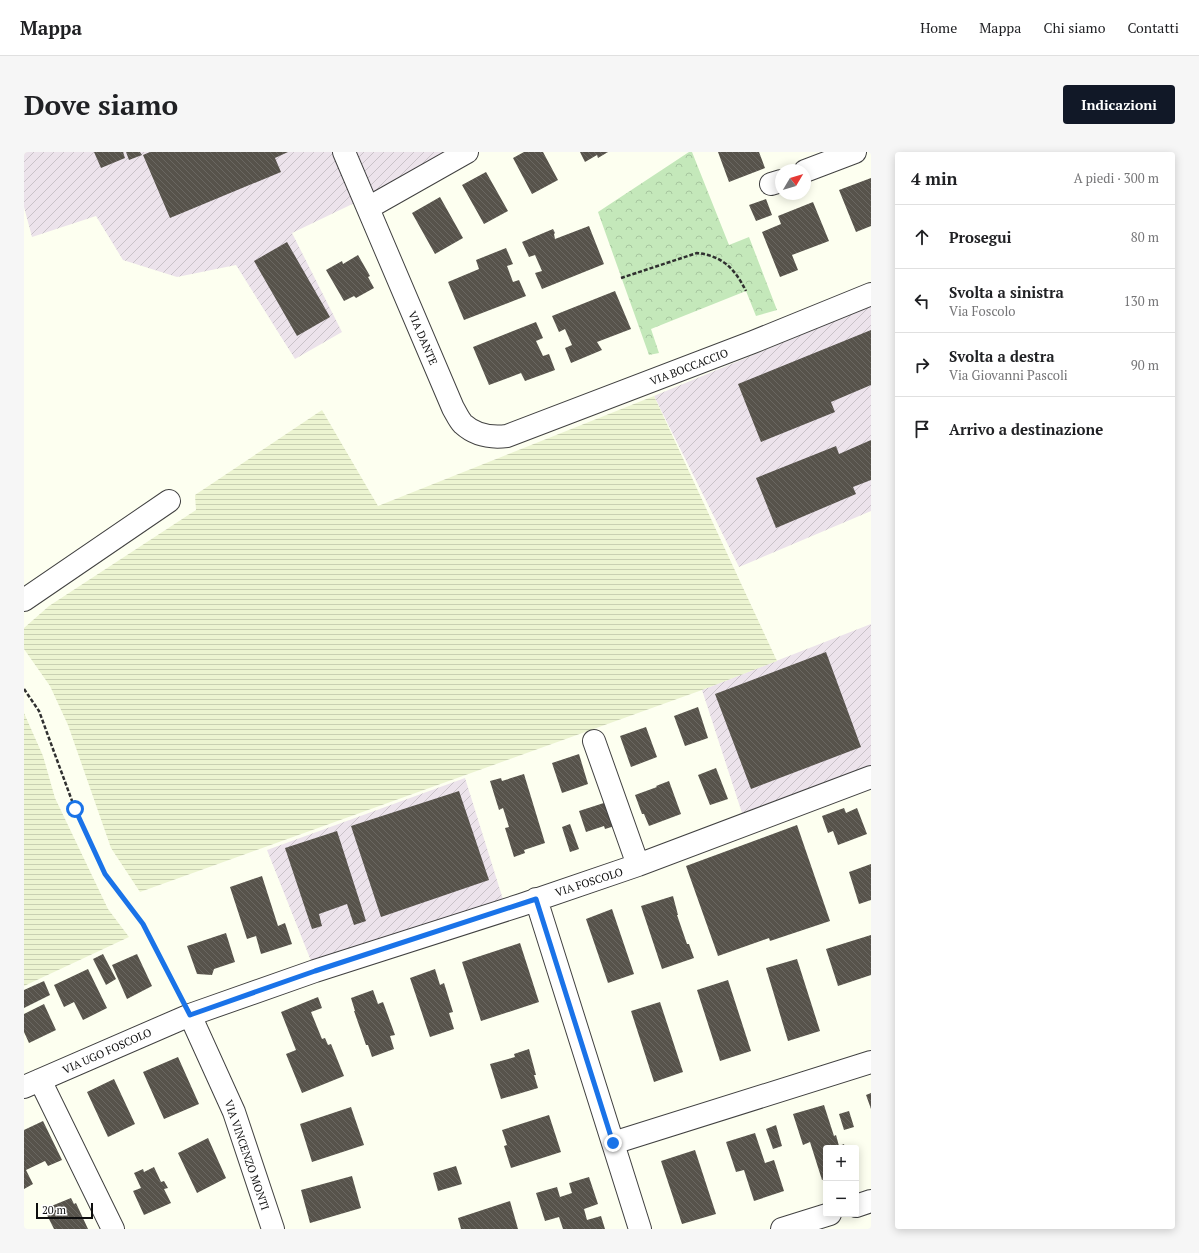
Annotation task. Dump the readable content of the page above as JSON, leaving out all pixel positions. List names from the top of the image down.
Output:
{
  "streets": {
    "street": [
      "VIA DANTE",
      "VIA BOCCACCIO",
      "VIA FOSCOLO",
      "VIA UGO FOSCOLO",
      "VIA VINCENZO MONTI"
    ]
  },
  "crossings": [
    ["VIA DANTE", "VIA BOCCACCIO"],
    ["VIA FOSCOLO", "VIA UGO FOSCOLO"],
    ["VIA FOSCOLO", "VIA VINCENZO MONTI"],
    ["VIA UGO FOSCOLO", "VIA VINCENZO MONTI"]
  ],
  "scale_bar": "20 m",
  "north": "top right",
  "page": {
    "header": "Mappa",
    "nav": [
      "Home",
      "Mappa",
      "Chi siamo",
      "Contatti"
    ],
    "buttons": "Indicazioni",
    "title": "Dove siamo",
    "heading": ["4 min", "A piedi · 300 m"],
    "list": [
      ["Prosegui", "80 m"],
      ["Svolta a sinistra", "Via Foscolo", "130 m"],
      ["Svolta a destra", "Via Giovanni Pascoli", "90 m"],
      "Arrivo a destinazione"
    ],
    "map_buttons": ["+", "−"],
    "scale": "20 m"
  }
}
